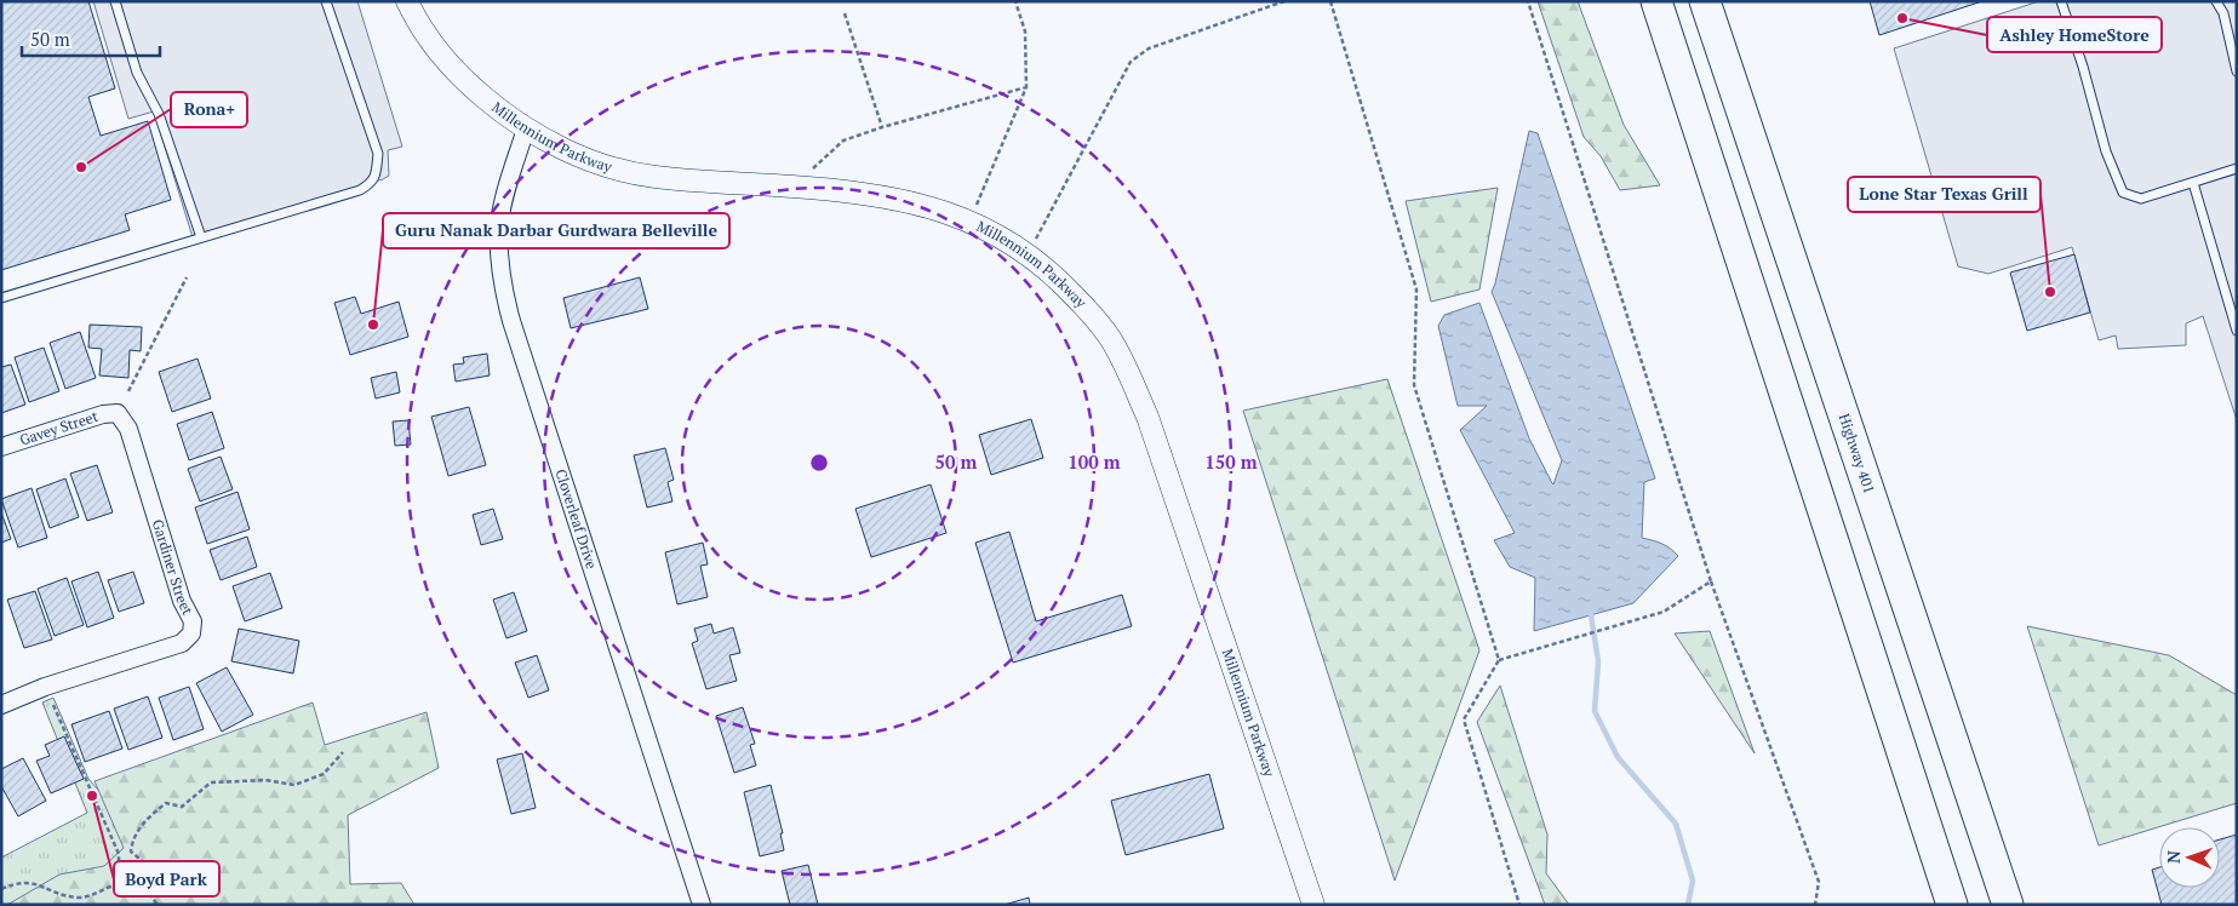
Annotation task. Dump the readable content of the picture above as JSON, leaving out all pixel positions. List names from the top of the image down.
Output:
{
  "streets": {
    "highway": ["Highway 401"],
    "street": [
      "Millennium Parkway",
      "Gavey Street",
      "Cloverleaf Drive",
      "Gardiner Street"
    ]
  },
  "crossings": [
    ["Millennium Parkway", "Cloverleaf Drive"],
    ["Gavey Street", "Gardiner Street"]
  ],
  "places": [
    "Ashley HomeStore",
    "Rona+",
    "Lone Star Texas Grill",
    "Guru Nanak Darbar Gurdwara Belleville",
    "Boyd Park"
  ],
  "scale_bar": "50 m",
  "north": "left",
  "rings": ["50 m", "100 m", "150 m"]
}
